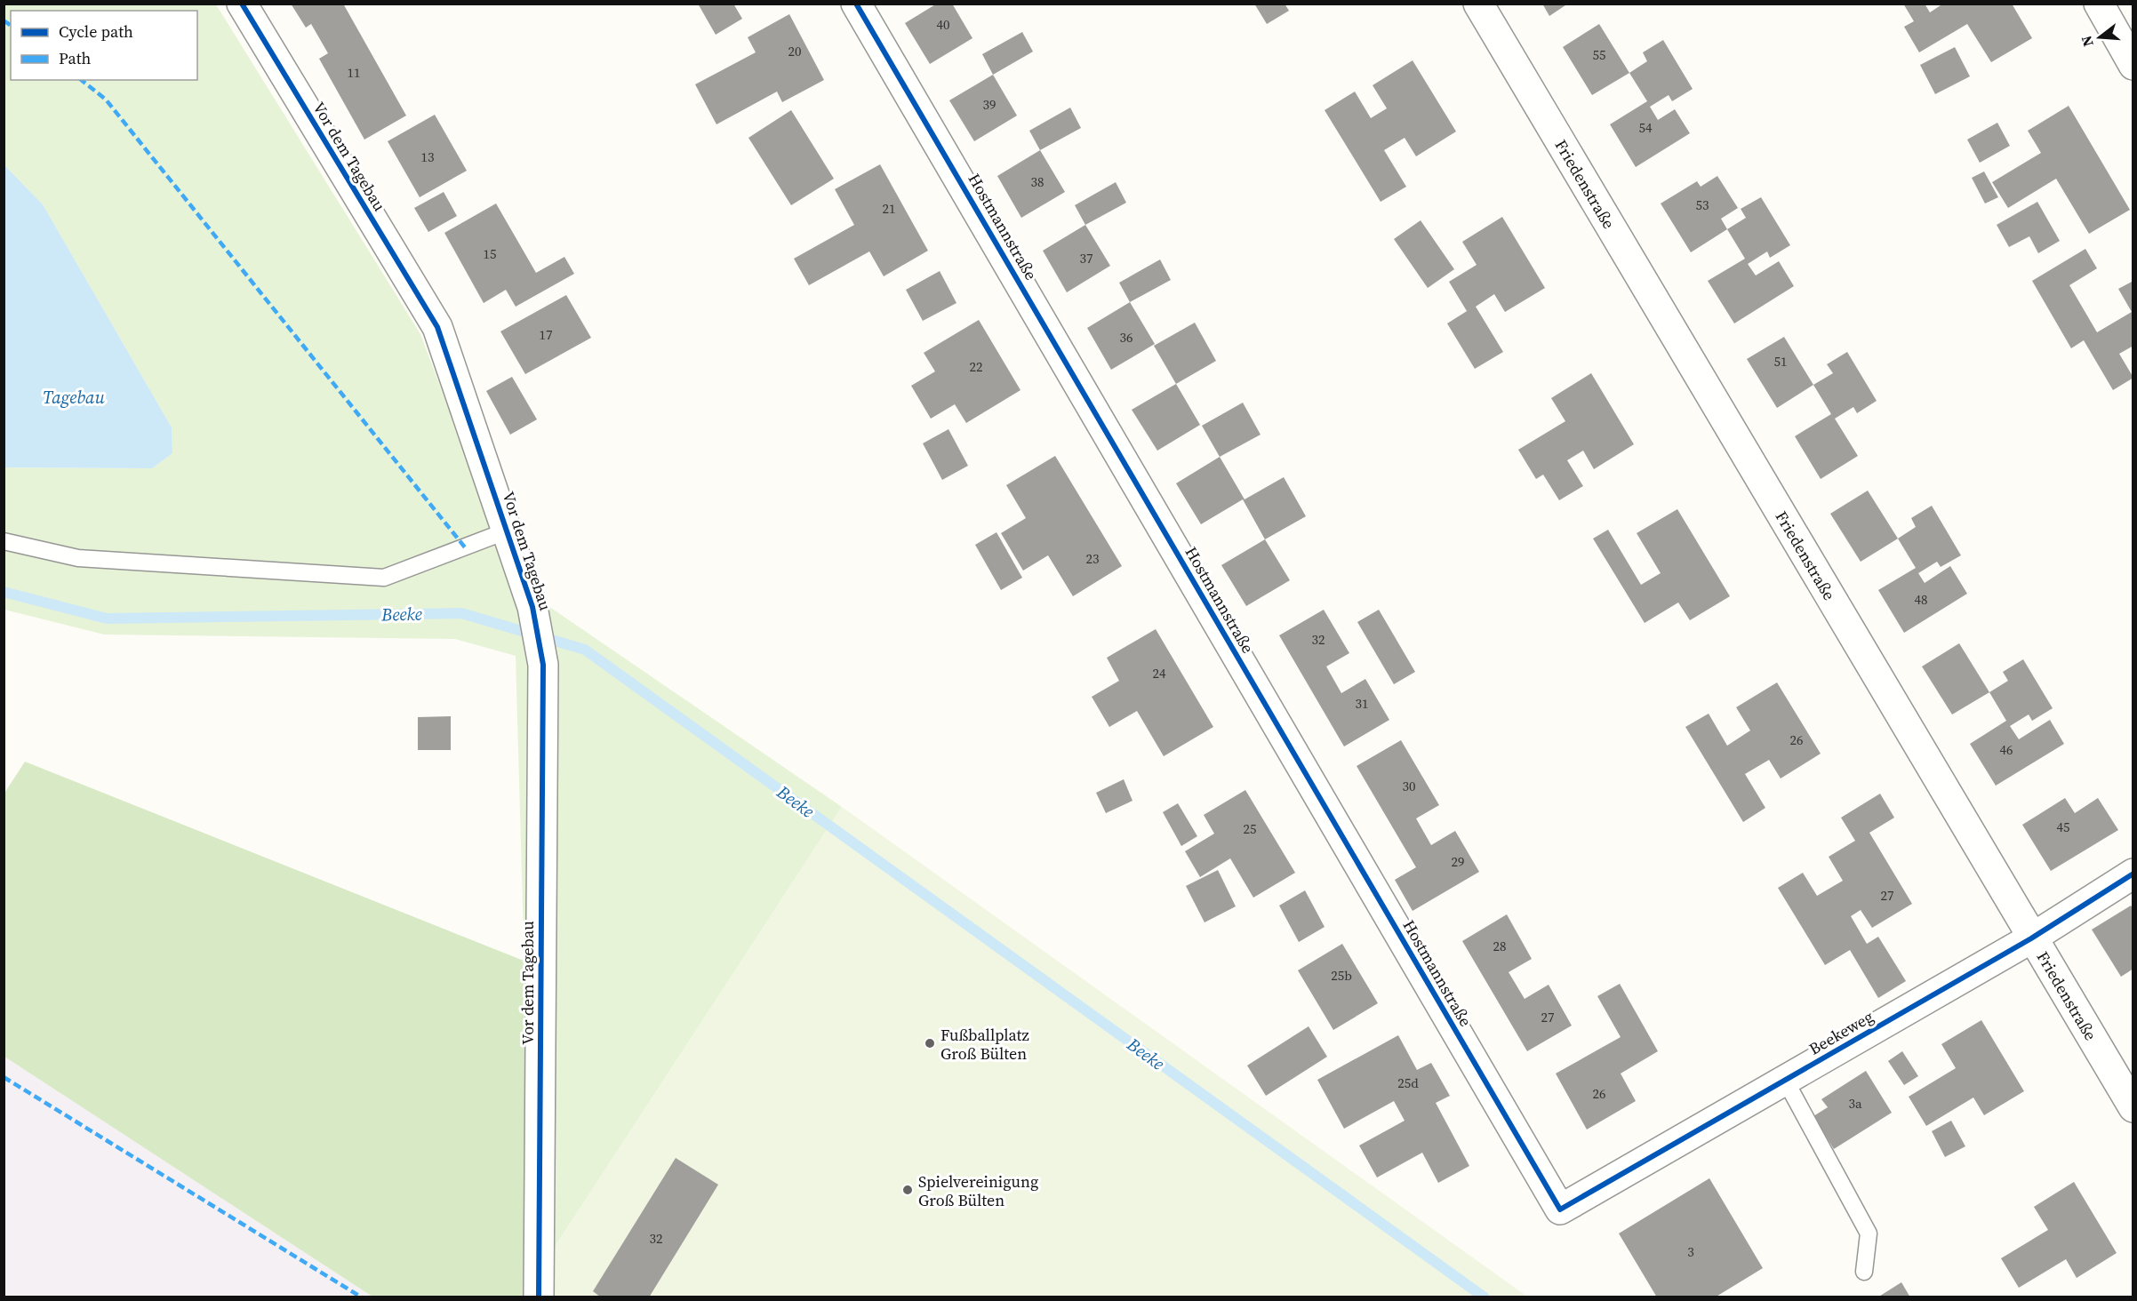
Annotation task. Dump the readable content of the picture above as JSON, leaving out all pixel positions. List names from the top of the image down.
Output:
{
  "streets": {
    "street": [
      "Vor dem Tagebau",
      "Friedenstraße",
      "Hostmannstraße",
      "Beekeweg"
    ]
  },
  "crossings": [
    ["Friedenstraße", "Beekeweg"],
    ["Hostmannstraße", "Beekeweg"]
  ],
  "water": ["Tagebau", "Beeke"],
  "places": ["Fußballplatz Groß Bülten", "Spielvereinigung Groß Bülten"],
  "house_numbers": [
    "40",
    "20",
    "55",
    "11",
    "39",
    "54",
    "13",
    "38",
    "53",
    "21",
    "15",
    "37",
    "17",
    "36",
    "51",
    "22",
    "23",
    "48",
    "32",
    "24",
    "31",
    "26",
    "46",
    "30",
    "45",
    "25",
    "29",
    "27",
    "28",
    "25b",
    "27",
    "25d",
    "26",
    "3a",
    "32",
    "3"
  ],
  "legend": ["Cycle path", "Path"],
  "north": "left"
}
